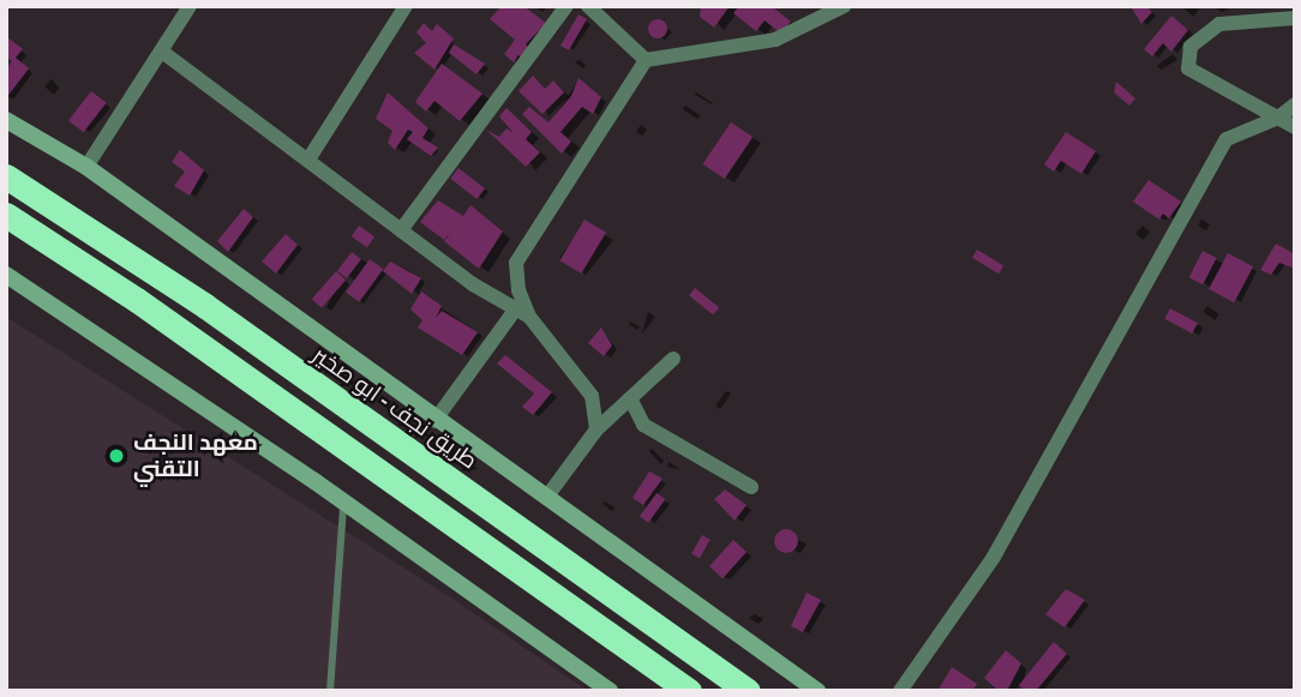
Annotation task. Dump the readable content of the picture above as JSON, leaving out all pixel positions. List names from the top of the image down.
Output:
{
  "streets": {
    "highway": ["طريق نجف - ابو صخير"]
  },
  "places": ["معهد النجف التقني"]
}
